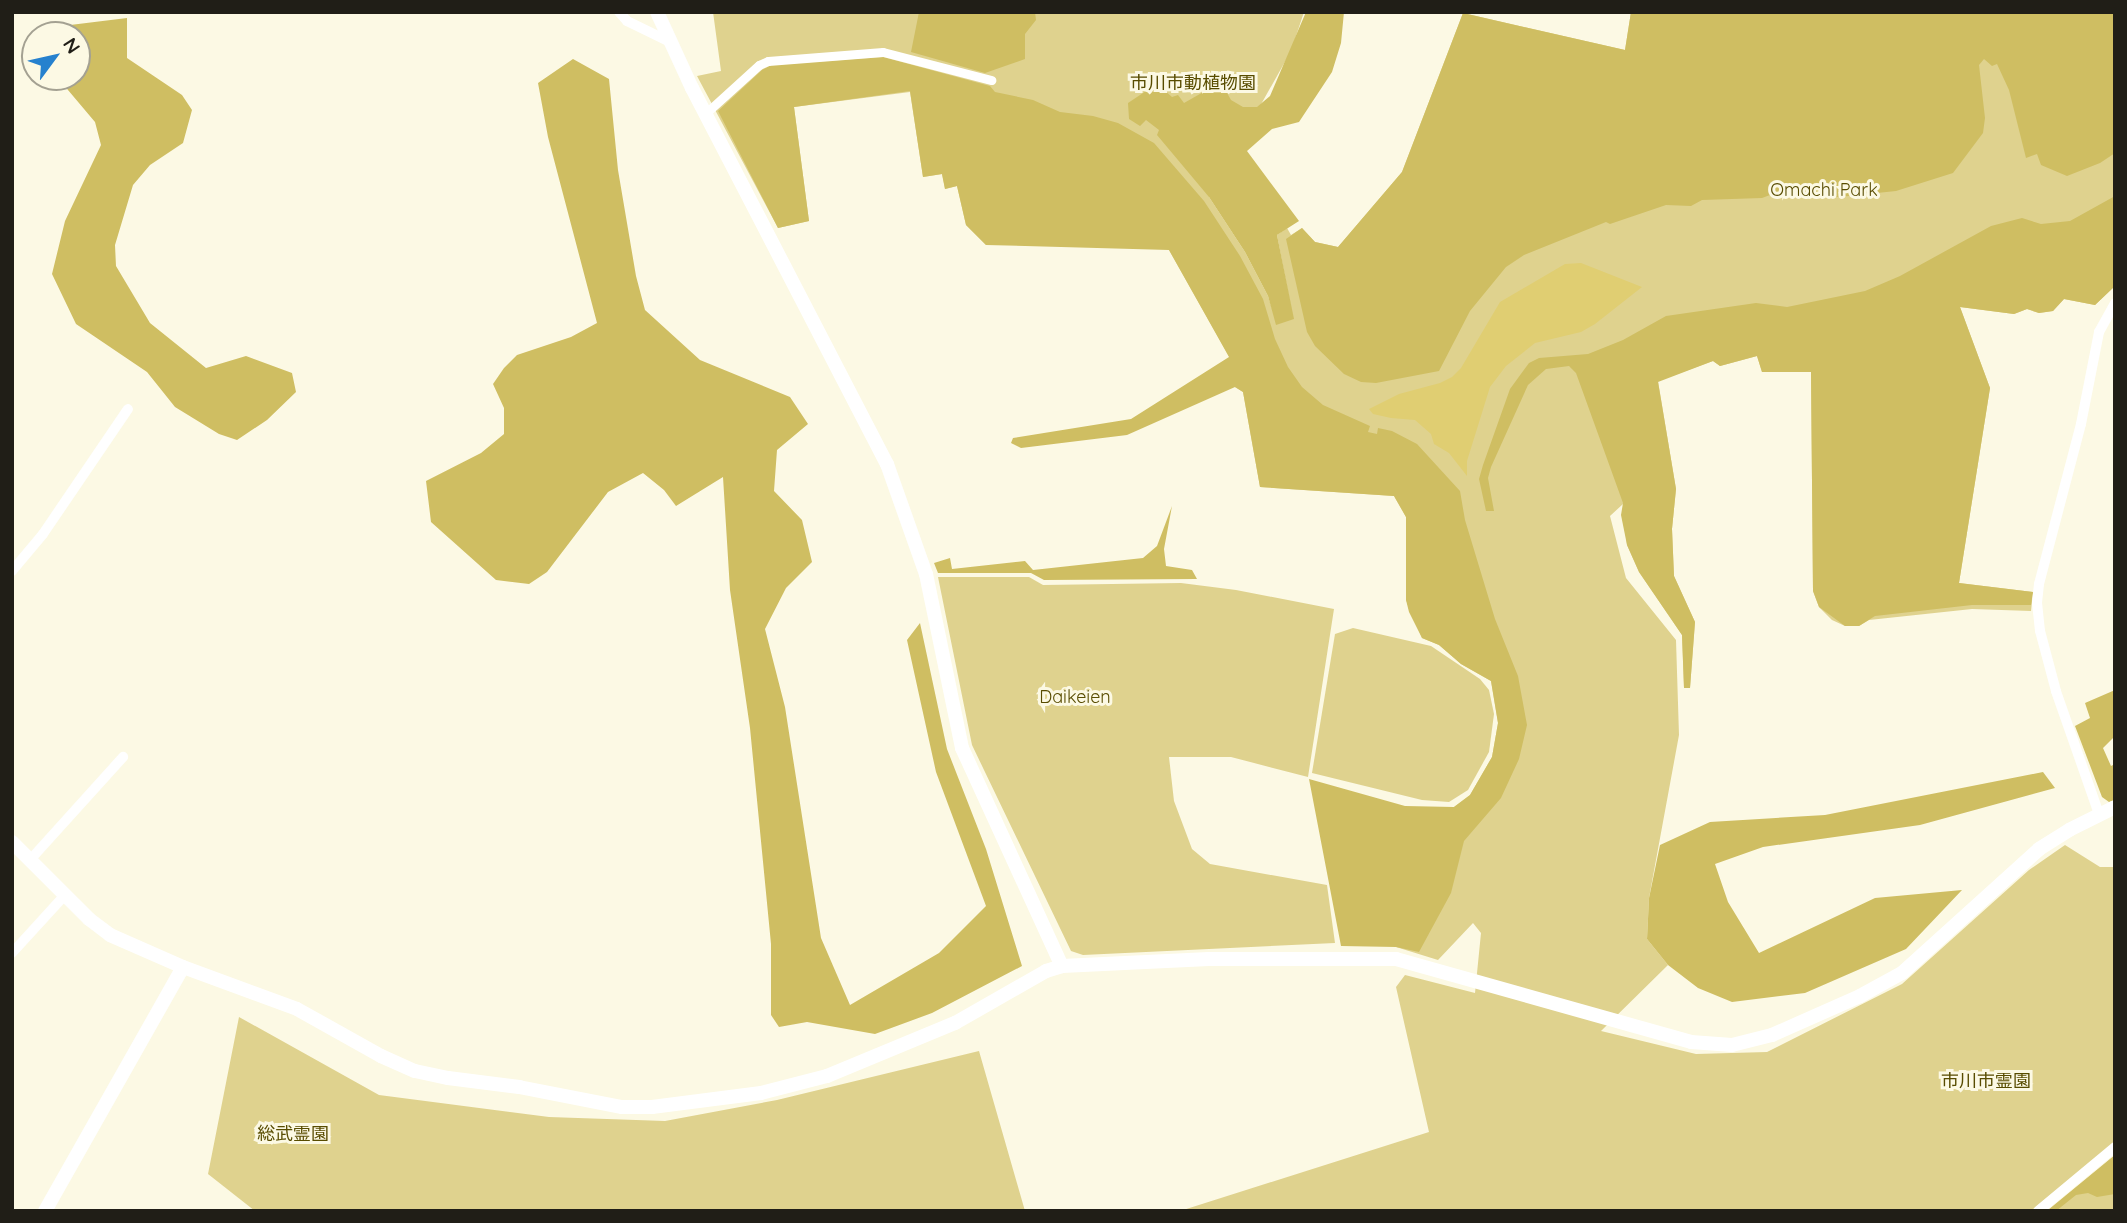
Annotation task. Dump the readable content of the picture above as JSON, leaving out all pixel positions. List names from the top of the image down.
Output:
{
  "parks": [
    "市川市動植物園",
    "Omachi Park",
    "Daikeien",
    "市川市霊園",
    "総武霊園"
  ],
  "north": "top right"
}
